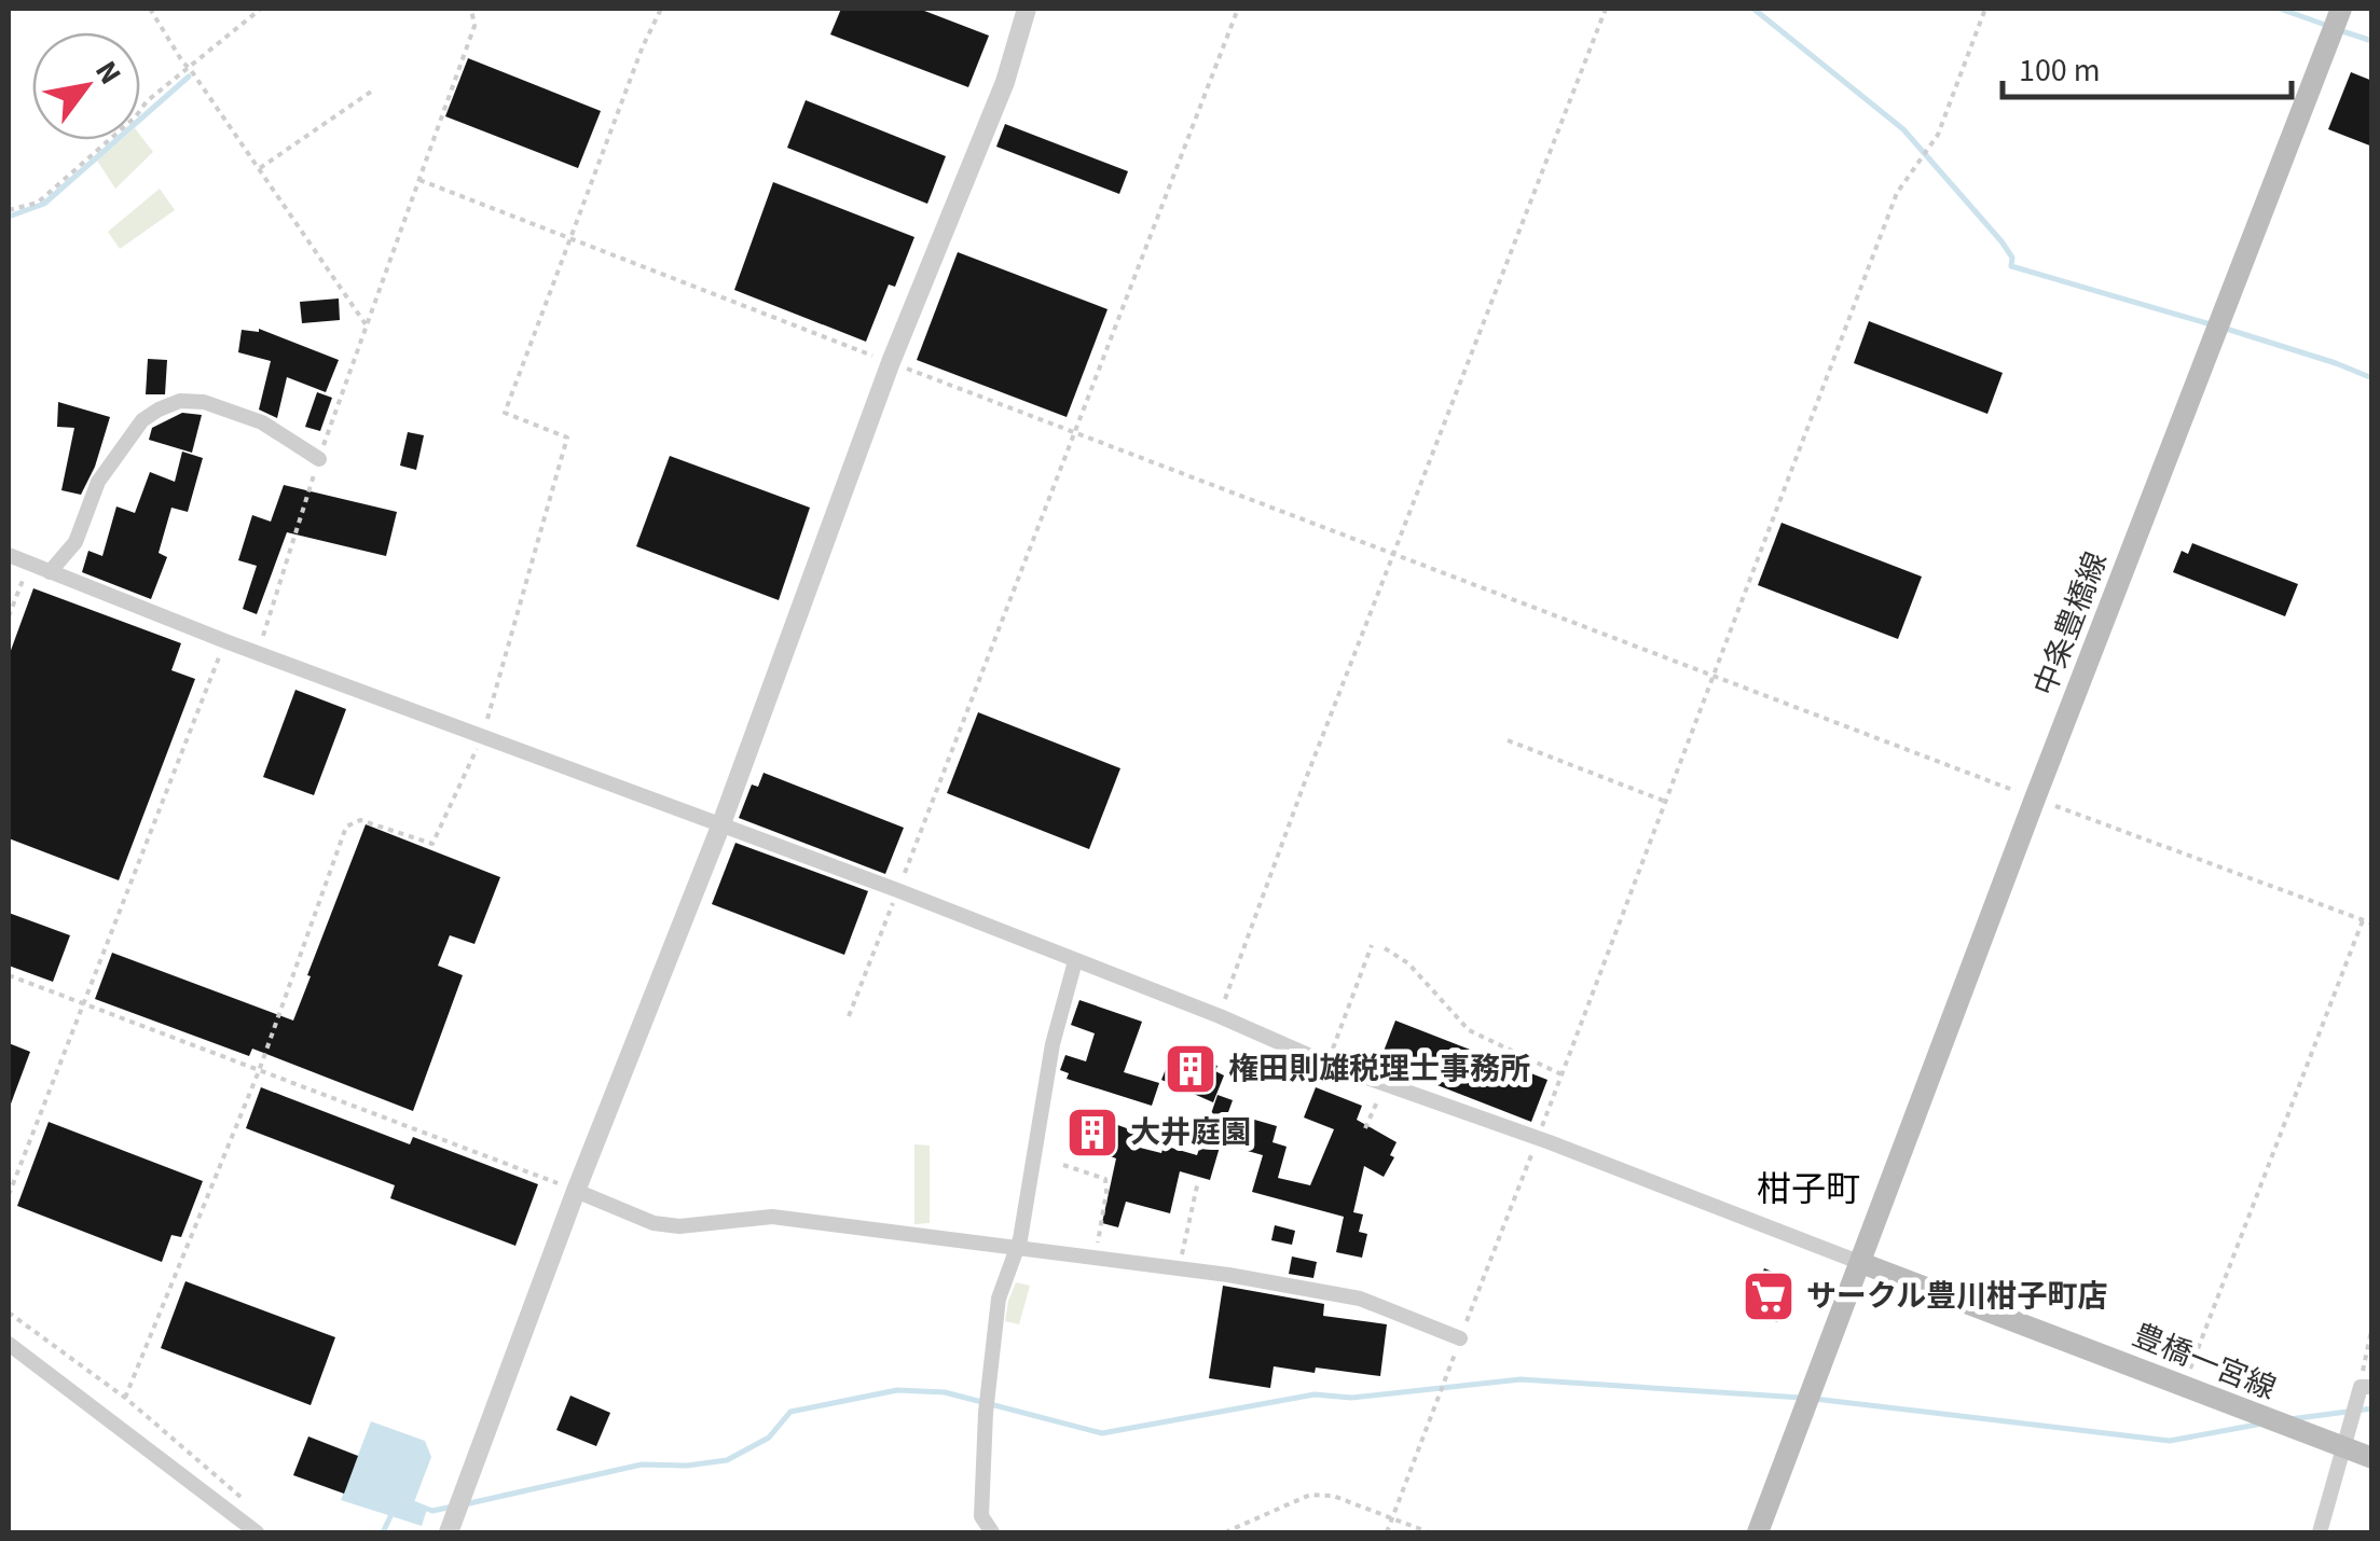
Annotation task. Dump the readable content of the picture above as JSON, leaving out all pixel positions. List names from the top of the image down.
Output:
{
  "streets": {
    "main road": ["中条豊橋線", "豊橋一宮線"]
  },
  "crossings": [
    ["中条豊橋線", "豊橋一宮線"]
  ],
  "districts": ["柑子町"],
  "places": {
    "building": ["権田則雄税理士事務所", "大井庭園"],
    "supermarket": ["サークル豊川柑子町店"]
  },
  "scale_bar": "100 m",
  "north": "top right"
}
